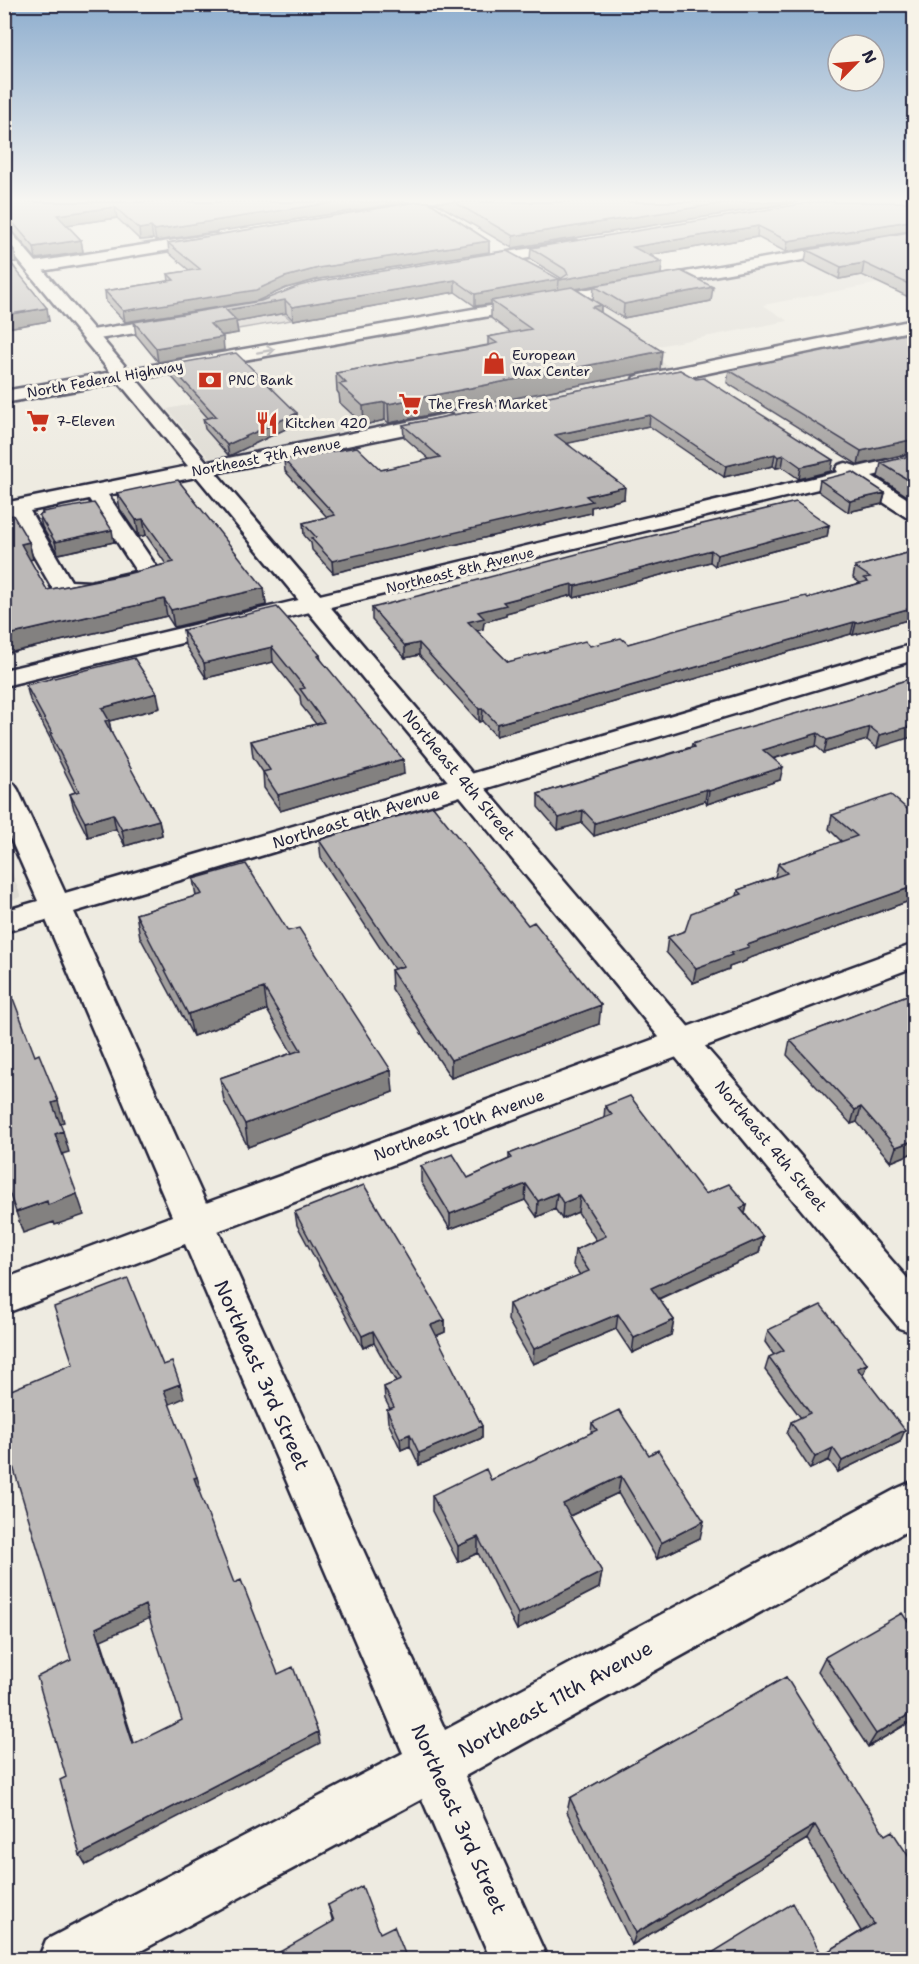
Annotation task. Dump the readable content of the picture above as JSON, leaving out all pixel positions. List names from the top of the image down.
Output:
{
  "streets": {
    "street": [
      "North Federal Highway",
      "Northeast 7th Avenue",
      "Northeast 8th Avenue",
      "Northeast 4th Street",
      "Northeast 9th Avenue",
      "Northeast 10th Avenue",
      "Northeast 3rd Street",
      "Northeast 11th Avenue"
    ]
  },
  "crossings": [
    ["North Federal Highway", "Northeast 4th Street"],
    ["Northeast 7th Avenue", "Northeast 4th Street"],
    ["Northeast 8th Avenue", "Northeast 4th Street"],
    ["Northeast 4th Street", "Northeast 9th Avenue"],
    ["Northeast 4th Street", "Northeast 10th Avenue"],
    ["Northeast 9th Avenue", "Northeast 3rd Street"],
    ["Northeast 10th Avenue", "Northeast 3rd Street"],
    ["Northeast 3rd Street", "Northeast 11th Avenue"]
  ],
  "places": {
    "shop": ["European Wax Center"],
    "bank": ["PNC Bank"],
    "supermarket": ["The Fresh Market", "7-Eleven"],
    "restaurant": ["Kitchen 420"]
  },
  "north": "top right"
}
